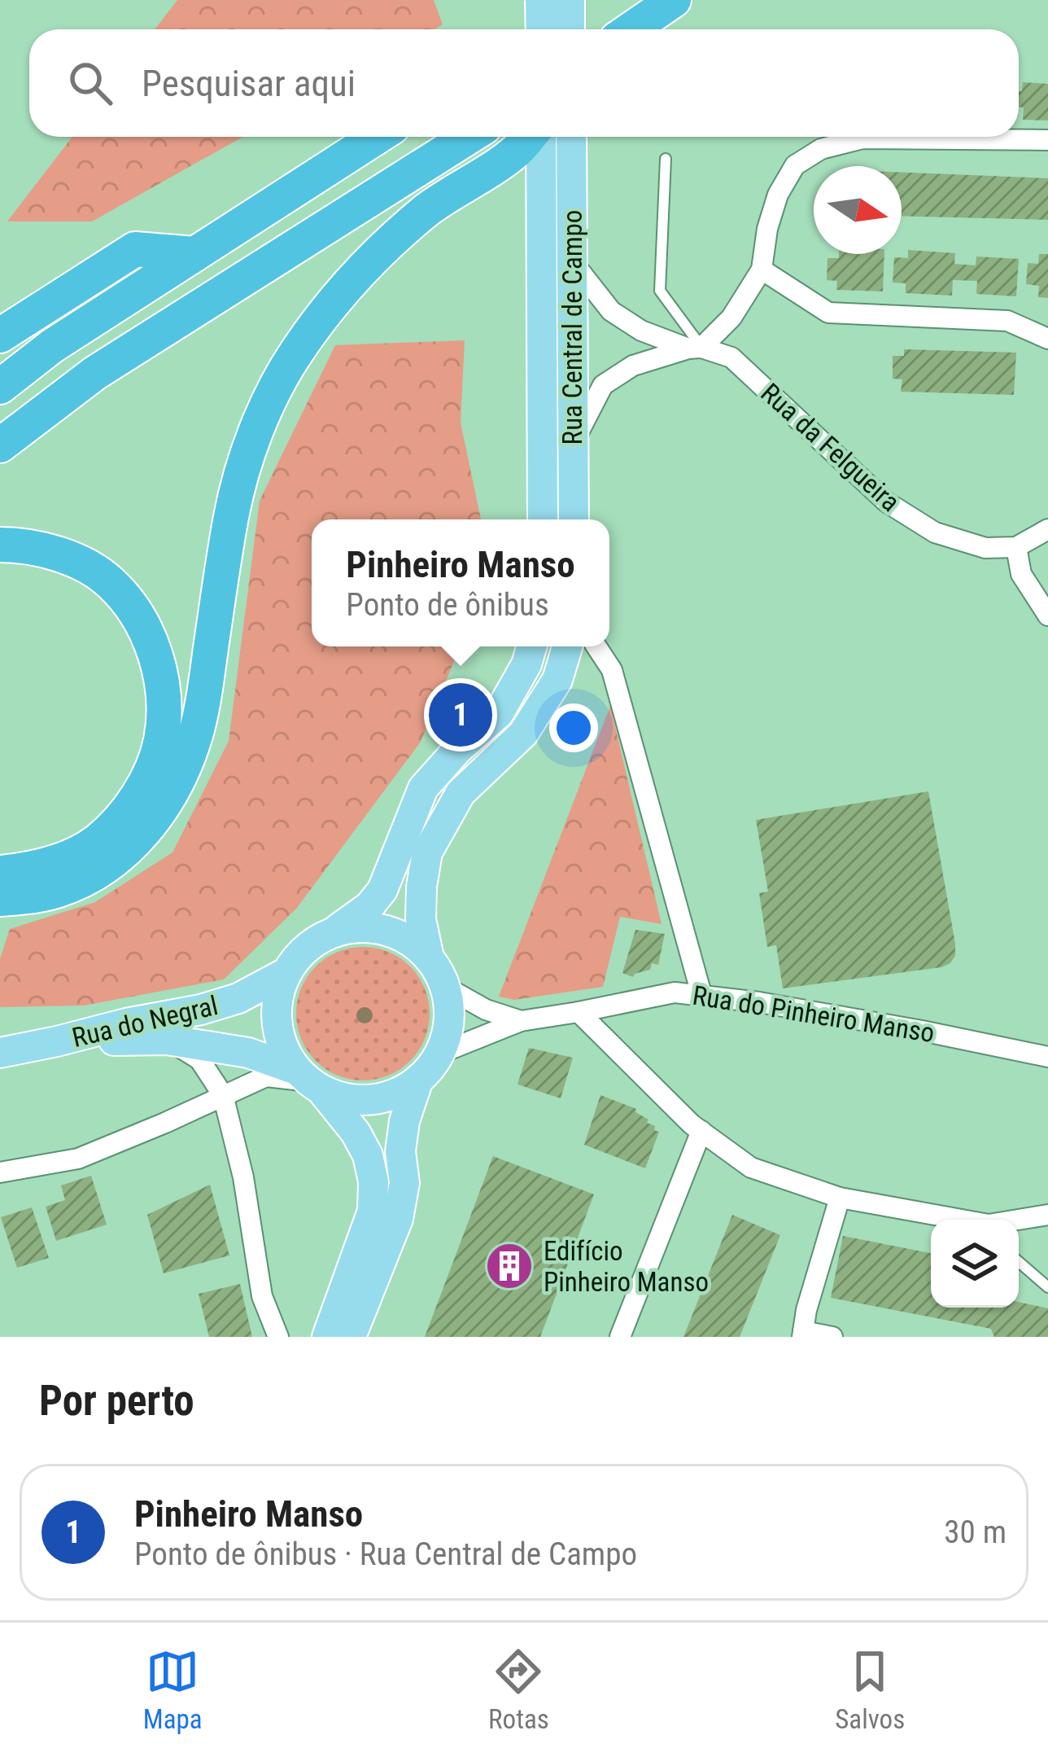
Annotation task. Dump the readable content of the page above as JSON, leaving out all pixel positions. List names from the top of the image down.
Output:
{
  "streets": {
    "main road": ["Rua Central de Campo", "Rua do Negral"],
    "street": ["Rua da Felgueira", "Rua do Pinheiro Manso"]
  },
  "crossings": [
    ["Rua Central de Campo", "Rua da Felgueira"],
    ["Rua do Pinheiro Manso", "Rua do Negral"]
  ],
  "places": {
    "building": ["Edifício Pinheiro Manso"]
  },
  "north": "right",
  "page": {
    "search": "Pesquisar aqui",
    "popup": ["Pinheiro Manso", "Ponto de ônibus"],
    "pins": "1",
    "heading": "Por perto",
    "list": [
      {
        "mark": "1",
        "name": "Pinheiro Manso",
        "note": "Ponto de ônibus · Rua Central de Campo",
        "value": "30 m"
      }
    ],
    "nav": ["Mapa", "Rotas", "Salvos"]
  }
}
